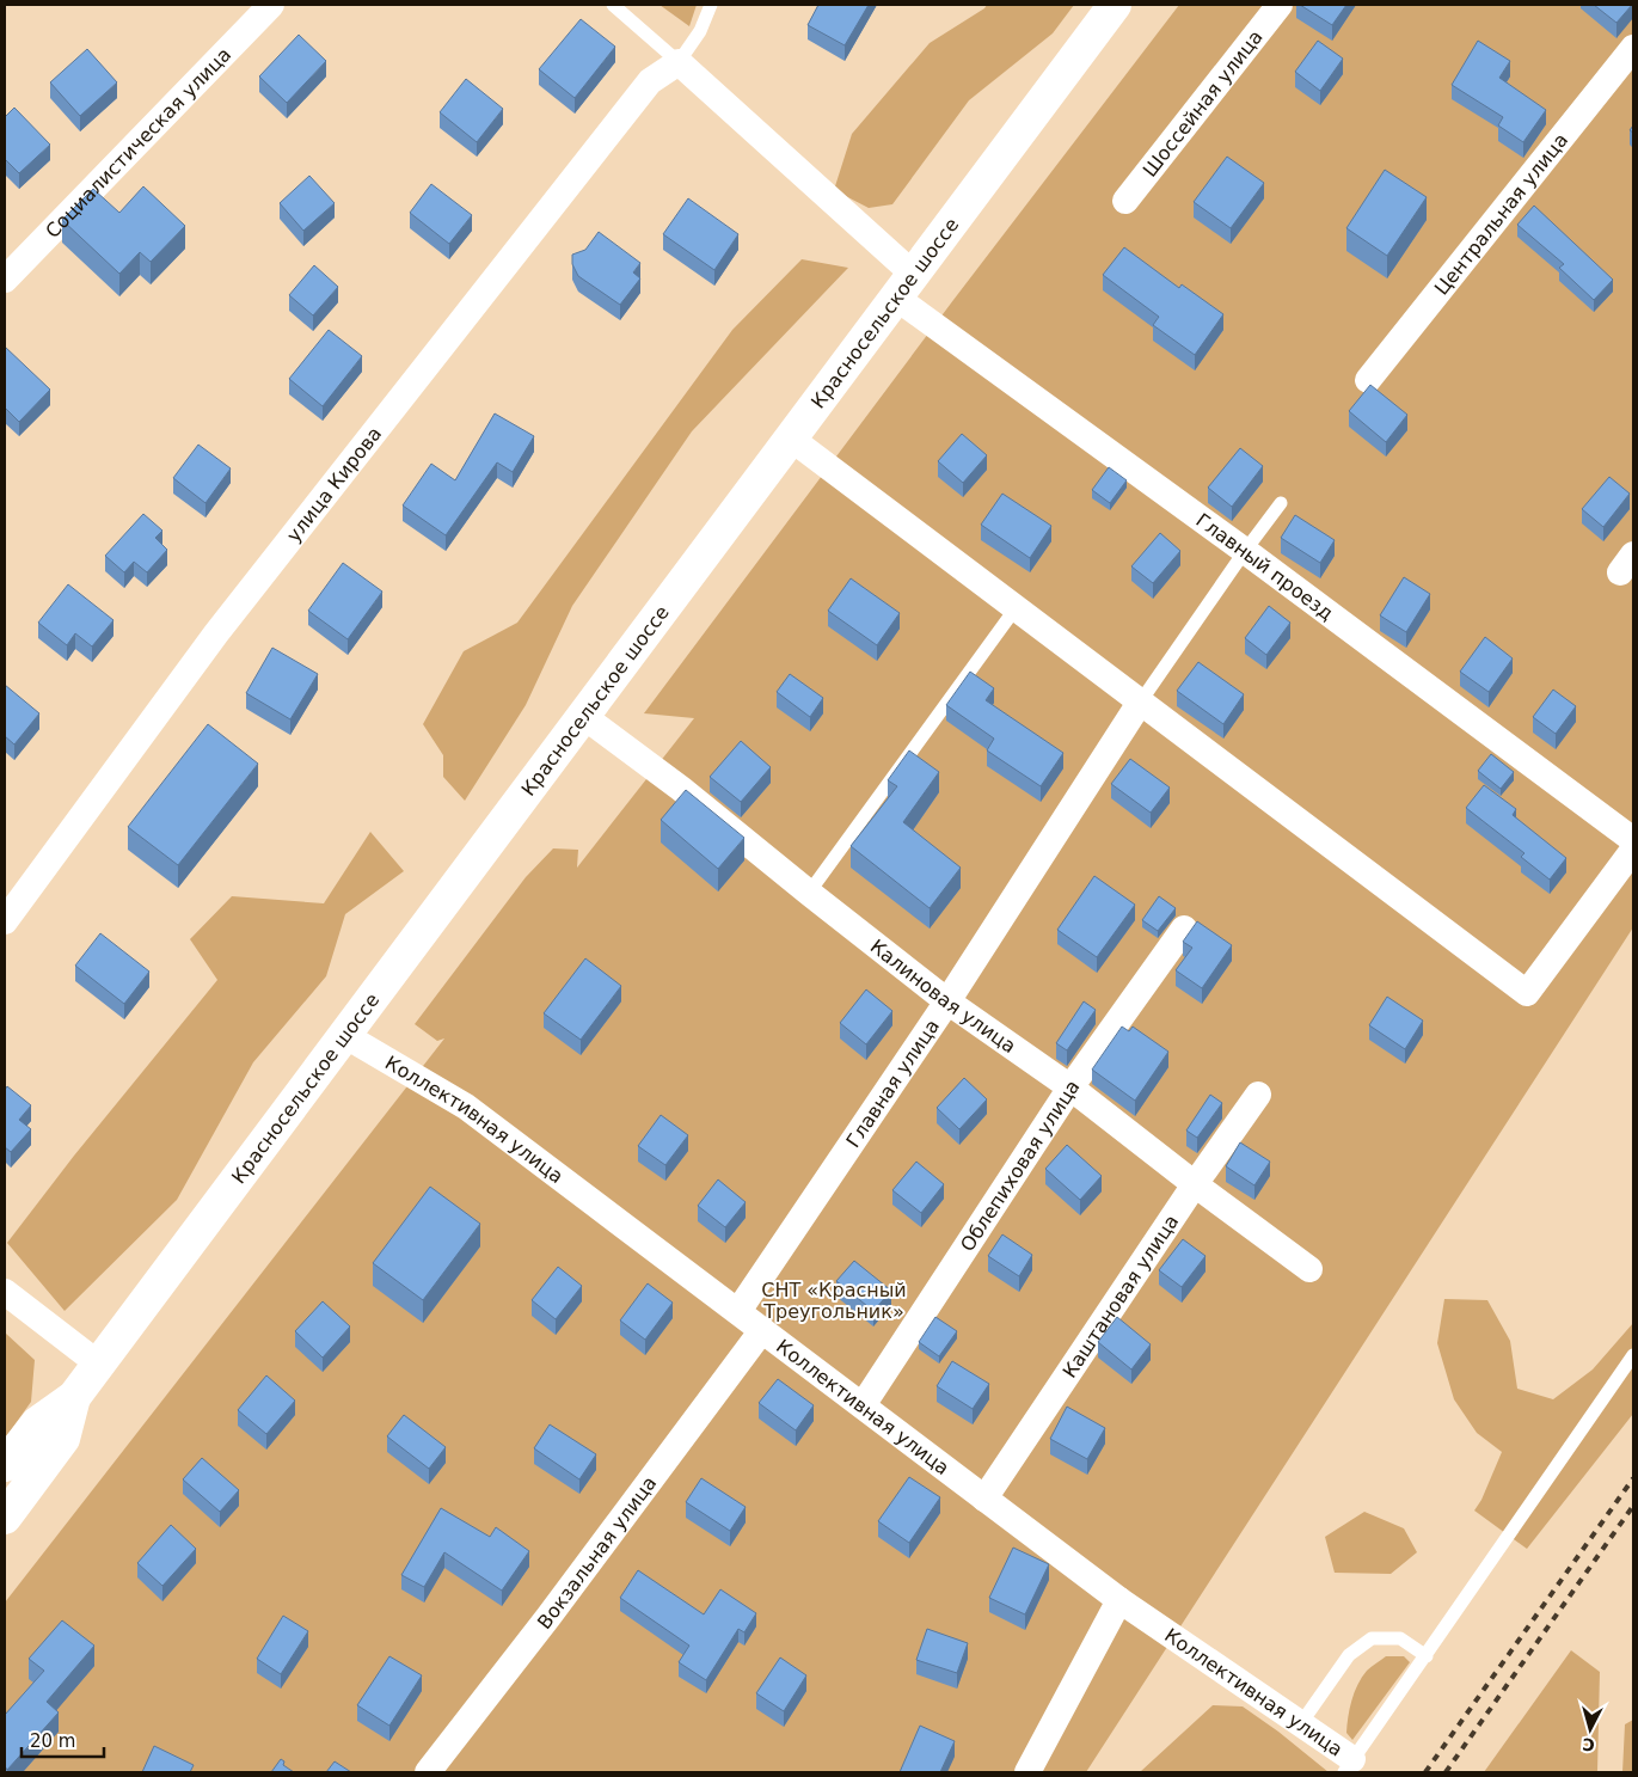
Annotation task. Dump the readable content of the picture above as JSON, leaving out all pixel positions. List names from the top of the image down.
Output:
{
  "streets": {
    "highway": ["Красносельское шоссе"],
    "street": [
      "Шоссейная улица",
      "Социалистическая улица",
      "Центральная улица",
      "улица Кирова",
      "Главный проезд",
      "Калиновая улица",
      "Главная улица",
      "Коллективная улица",
      "Облепиховая улица",
      "Каштановая улица",
      "Вокзальная улица"
    ]
  },
  "crossings": [
    ["Красносельское шоссе", "Главный проезд"],
    ["Красносельское шоссе", "Калиновая улица"],
    ["Красносельское шоссе", "Коллективная улица"],
    ["улица Кирова", "Главный проезд"],
    ["Калиновая улица", "Главная улица"],
    ["Калиновая улица", "Облепиховая улица"],
    ["Калиновая улица", "Каштановая улица"],
    ["Главная улица", "Коллективная улица"],
    ["Коллективная улица", "Облепиховая улица"],
    ["Коллективная улица", "Каштановая улица"],
    ["Коллективная улица", "Вокзальная улица"]
  ],
  "parks": ["СНТ «Красный Треугольник»"],
  "scale_bar": "20 m",
  "north": "bottom"
}
